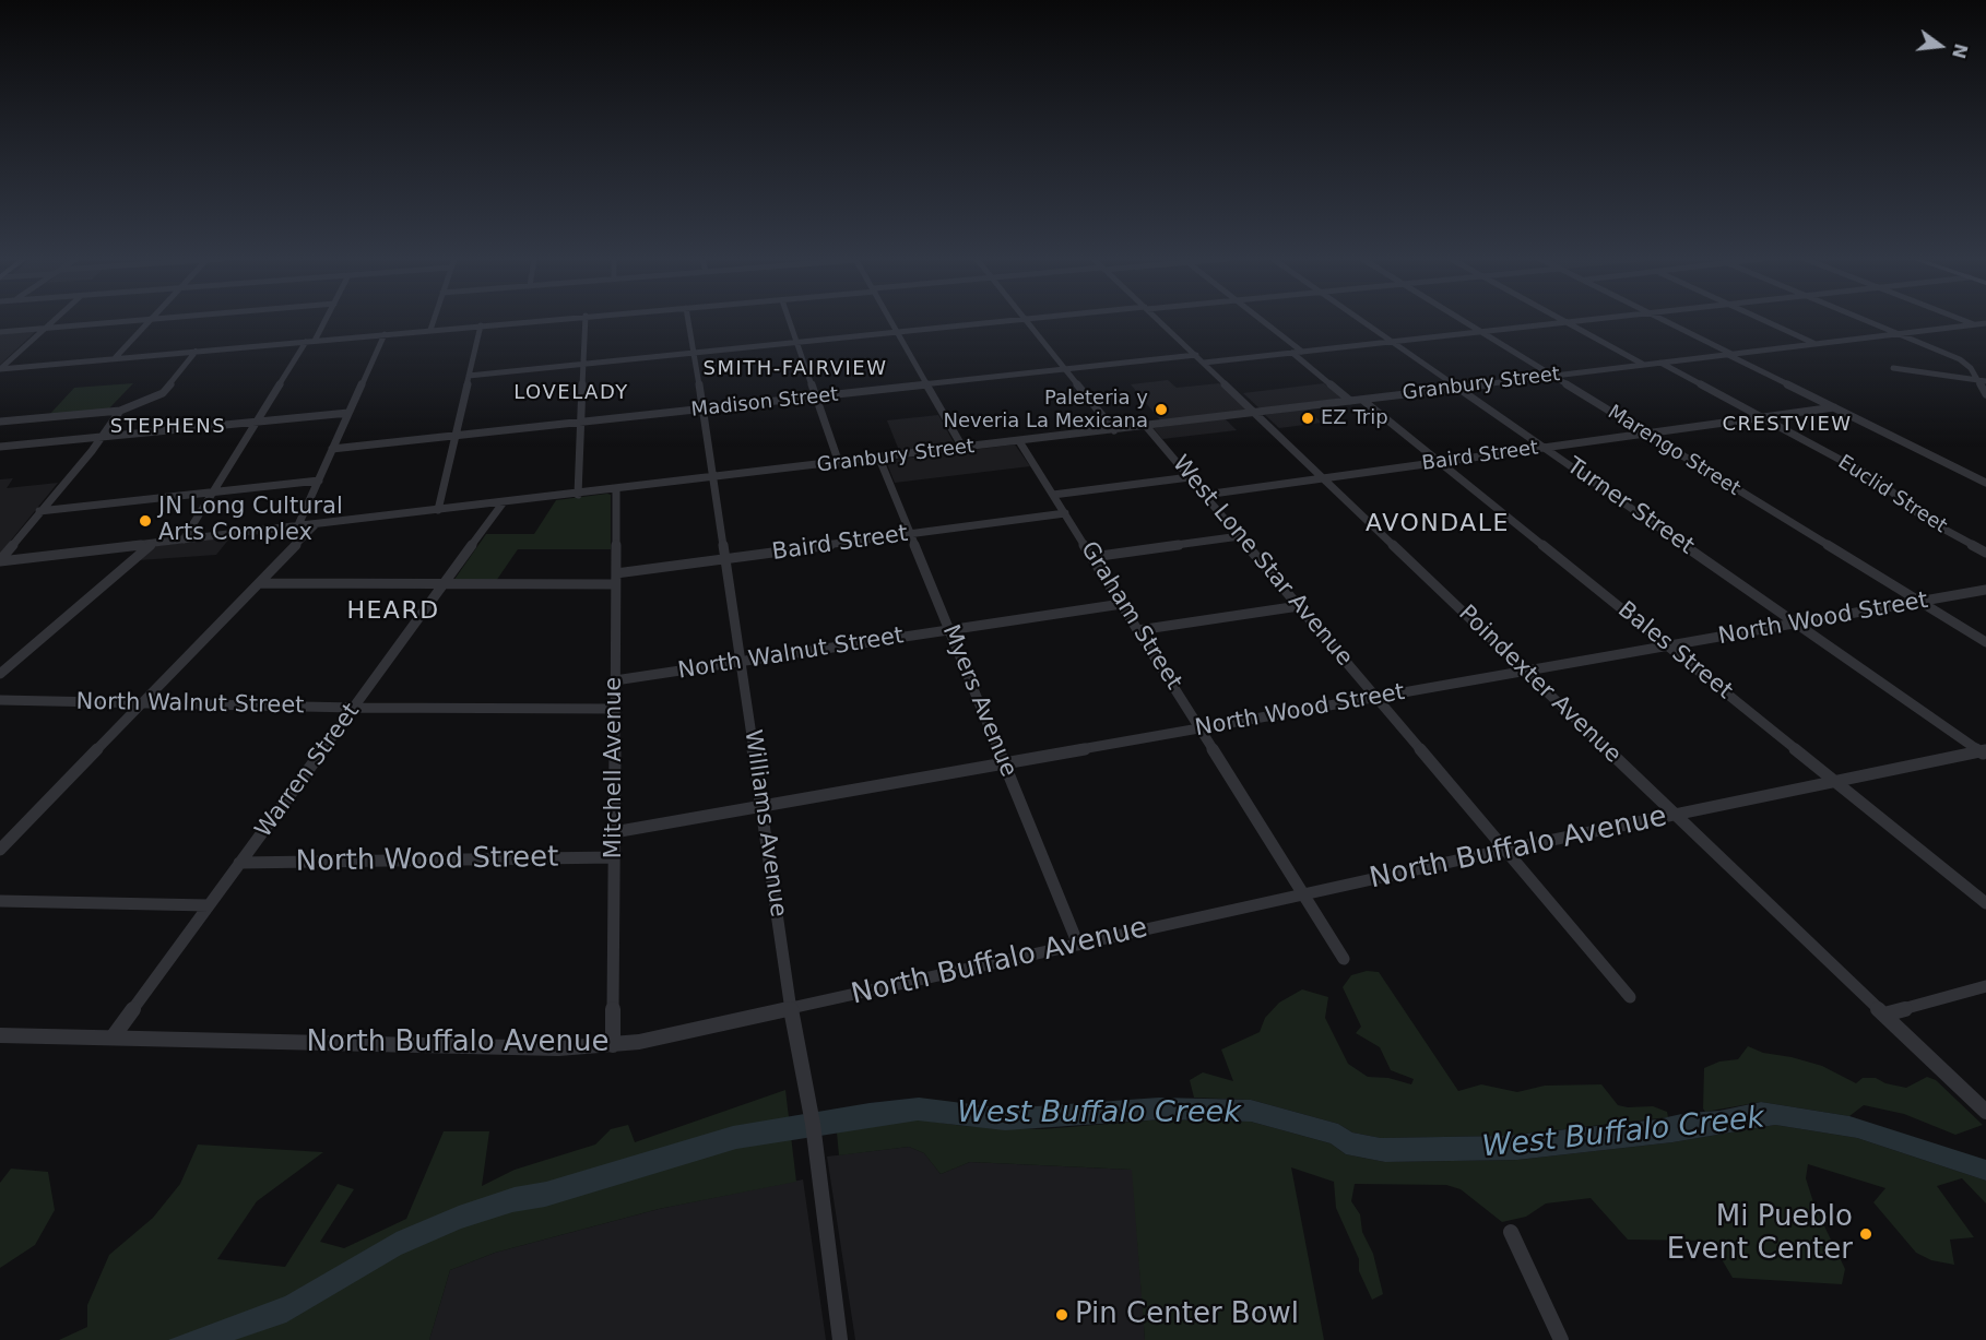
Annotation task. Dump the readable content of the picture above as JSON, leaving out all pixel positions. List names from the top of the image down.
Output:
{
  "streets": {
    "street": [
      "Granbury Street",
      "Madison Street",
      "Marengo Street",
      "Baird Street",
      "Euclid Street",
      "Turner Street",
      "West Lone Star Avenue",
      "Graham Street",
      "North Wood Street",
      "Bales Street",
      "North Walnut Street",
      "Poindexter Avenue",
      "Myers Avenue",
      "Mitchell Avenue",
      "Warren Street",
      "Williams Avenue",
      "North Buffalo Avenue"
    ]
  },
  "crossings": [
    ["Granbury Street", "Marengo Street"],
    ["Granbury Street", "Euclid Street"],
    ["Granbury Street", "Turner Street"],
    ["Granbury Street", "West Lone Star Avenue"],
    ["Granbury Street", "Graham Street"],
    ["Granbury Street", "Bales Street"],
    ["Granbury Street", "Poindexter Avenue"],
    ["Granbury Street", "Myers Avenue"],
    ["Granbury Street", "Mitchell Avenue"],
    ["Granbury Street", "Warren Street"],
    ["Granbury Street", "Williams Avenue"],
    ["Madison Street", "Marengo Street"],
    ["Madison Street", "Turner Street"],
    ["Madison Street", "Poindexter Avenue"],
    ["Madison Street", "Williams Avenue"],
    ["Marengo Street", "Baird Street"],
    ["Marengo Street", "North Wood Street"],
    ["Baird Street", "Euclid Street"],
    ["Baird Street", "Turner Street"],
    ["Baird Street", "West Lone Star Avenue"],
    ["Baird Street", "Graham Street"],
    ["Baird Street", "Bales Street"],
    ["Baird Street", "Poindexter Avenue"],
    ["Baird Street", "Myers Avenue"],
    ["Baird Street", "Mitchell Avenue"],
    ["Baird Street", "Warren Street"],
    ["Baird Street", "Williams Avenue"],
    ["Turner Street", "North Wood Street"],
    ["Turner Street", "North Buffalo Avenue"],
    ["West Lone Star Avenue", "North Wood Street"],
    ["West Lone Star Avenue", "North Buffalo Avenue"],
    ["Graham Street", "North Wood Street"],
    ["Graham Street", "North Walnut Street"],
    ["Graham Street", "North Buffalo Avenue"],
    ["North Wood Street", "Bales Street"],
    ["North Wood Street", "Poindexter Avenue"],
    ["North Wood Street", "Myers Avenue"],
    ["North Wood Street", "Mitchell Avenue"],
    ["North Wood Street", "Warren Street"],
    ["North Wood Street", "Williams Avenue"],
    ["Bales Street", "North Buffalo Avenue"],
    ["North Walnut Street", "Myers Avenue"],
    ["North Walnut Street", "Mitchell Avenue"],
    ["North Walnut Street", "Warren Street"],
    ["North Walnut Street", "Williams Avenue"],
    ["Poindexter Avenue", "North Buffalo Avenue"],
    ["Myers Avenue", "North Buffalo Avenue"],
    ["Mitchell Avenue", "North Buffalo Avenue"],
    ["Warren Street", "North Buffalo Avenue"],
    ["Williams Avenue", "North Buffalo Avenue"]
  ],
  "districts": [
    "SMITH-FAIRVIEW",
    "LOVELADY",
    "CRESTVIEW",
    "STEPHENS",
    "AVONDALE",
    "HEARD"
  ],
  "water": ["West Buffalo Creek"],
  "places": [
    "Paleteria y Neveria La Mexicana",
    "EZ Trip",
    "JN Long Cultural Arts Complex",
    "Mi Pueblo Event Center",
    "Pin Center Bowl"
  ],
  "north": "right"
}
